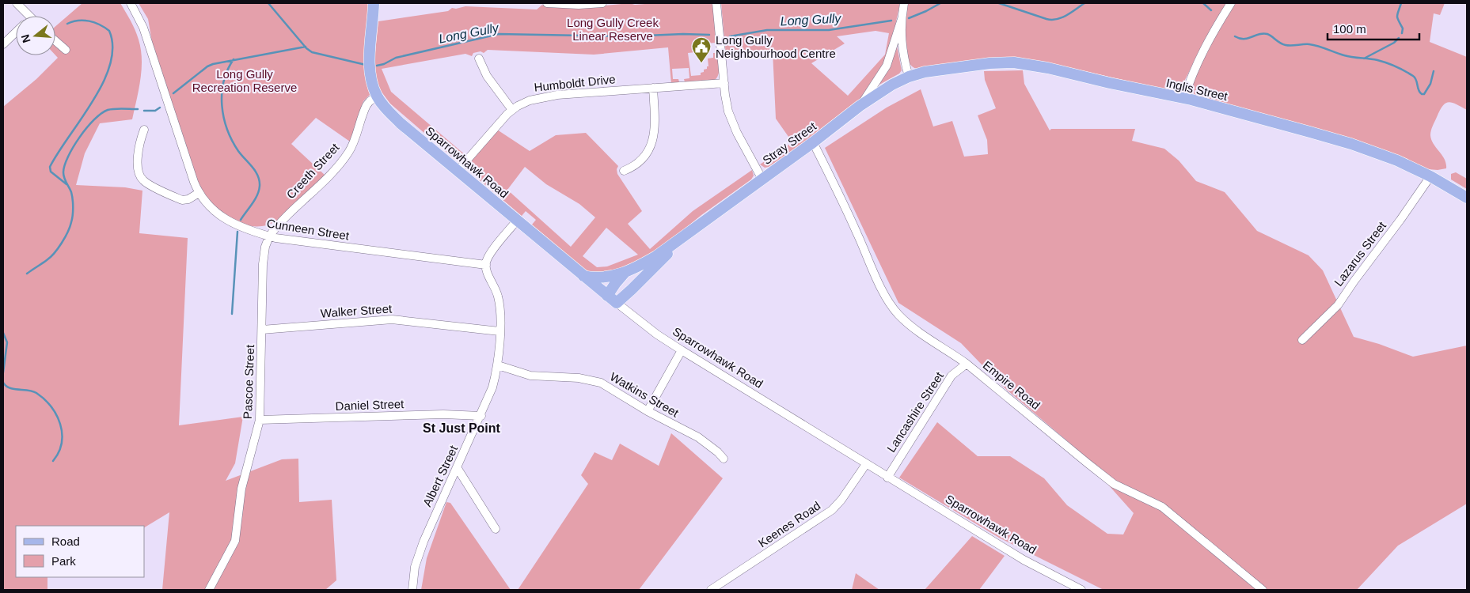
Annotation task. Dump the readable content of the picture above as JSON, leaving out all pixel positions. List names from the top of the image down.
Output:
{
  "streets": {
    "main road": ["Inglis Street", "Stray Street", "Sparrowhawk Road"],
    "street": [
      "Humboldt Drive",
      "Creeth Street",
      "Cunneen Street",
      "Lazarus Street",
      "Walker Street",
      "Pascoe Street",
      "Empire Road",
      "Watkins Street",
      "Daniel Street",
      "Lancashire Street",
      "Albert Street",
      "Keenes Road"
    ]
  },
  "crossings": [
    ["Humboldt Drive", "Sparrowhawk Road"],
    ["Inglis Street", "Stray Street"],
    ["Inglis Street", "Lazarus Street"],
    ["Stray Street", "Sparrowhawk Road"],
    ["Stray Street", "Empire Road"],
    ["Sparrowhawk Road", "Creeth Street"],
    ["Sparrowhawk Road", "Lancashire Street"],
    ["Sparrowhawk Road", "Keenes Road"],
    ["Creeth Street", "Cunneen Street"],
    ["Creeth Street", "Pascoe Street"],
    ["Cunneen Street", "Pascoe Street"],
    ["Cunneen Street", "Albert Street"],
    ["Walker Street", "Pascoe Street"],
    ["Walker Street", "Albert Street"],
    ["Pascoe Street", "Daniel Street"],
    ["Empire Road", "Lancashire Street"],
    ["Watkins Street", "Albert Street"],
    ["Daniel Street", "Albert Street"]
  ],
  "districts": ["St Just Point"],
  "water": ["Long Gully"],
  "parks": ["Long Gully Creek Linear Reserve", "Long Gully Recreation Reserve"],
  "places": {
    "public building": ["Long Gully Neighbourhood Centre"]
  },
  "legend": ["Road", "Park"],
  "scale_bar": "100 m",
  "north": "left"
}
